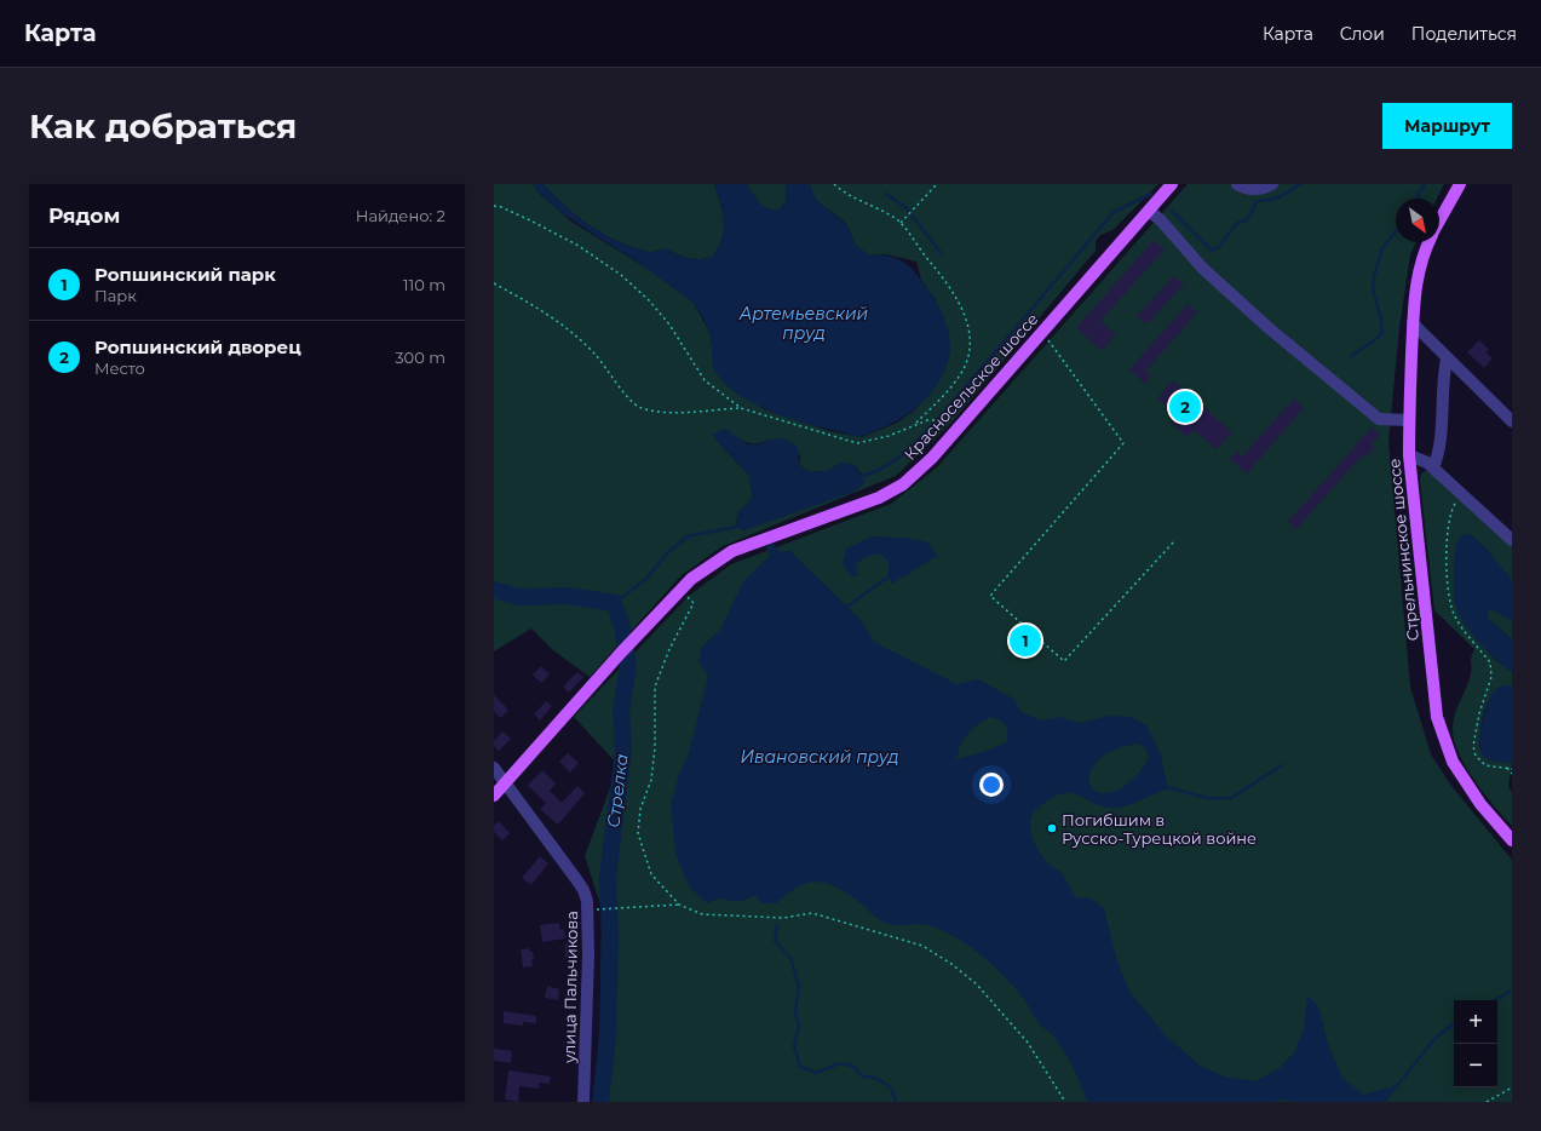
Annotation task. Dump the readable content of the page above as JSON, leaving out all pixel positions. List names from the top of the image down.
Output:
{
  "streets": {
    "main road": ["Красносельское шоссе", "Стрельнинское шоссе"],
    "street": ["улица Пальчикова"]
  },
  "crossings": [
    ["Красносельское шоссе", "улица Пальчикова"]
  ],
  "water": ["Артемьевский пруд", "Ивановский пруд", "Стрелка"],
  "places": ["Погибшим в Русско-Турецкой войне"],
  "north": "bottom right",
  "page": {
    "header": "Карта",
    "nav": ["Карта", "Слои", "Поделиться"],
    "buttons": "Маршрут",
    "title": "Как добраться",
    "heading": ["Рядом", "Найдено: 2"],
    "list": [
      {
        "mark": "1",
        "name": "Ропшинский парк",
        "note": "Парк",
        "value": "110 m"
      },
      {
        "mark": "2",
        "name": "Ропшинский дворец",
        "note": "Место",
        "value": "300 m"
      }
    ],
    "pins": ["2", "1"],
    "map_buttons": ["+", "−"]
  }
}
